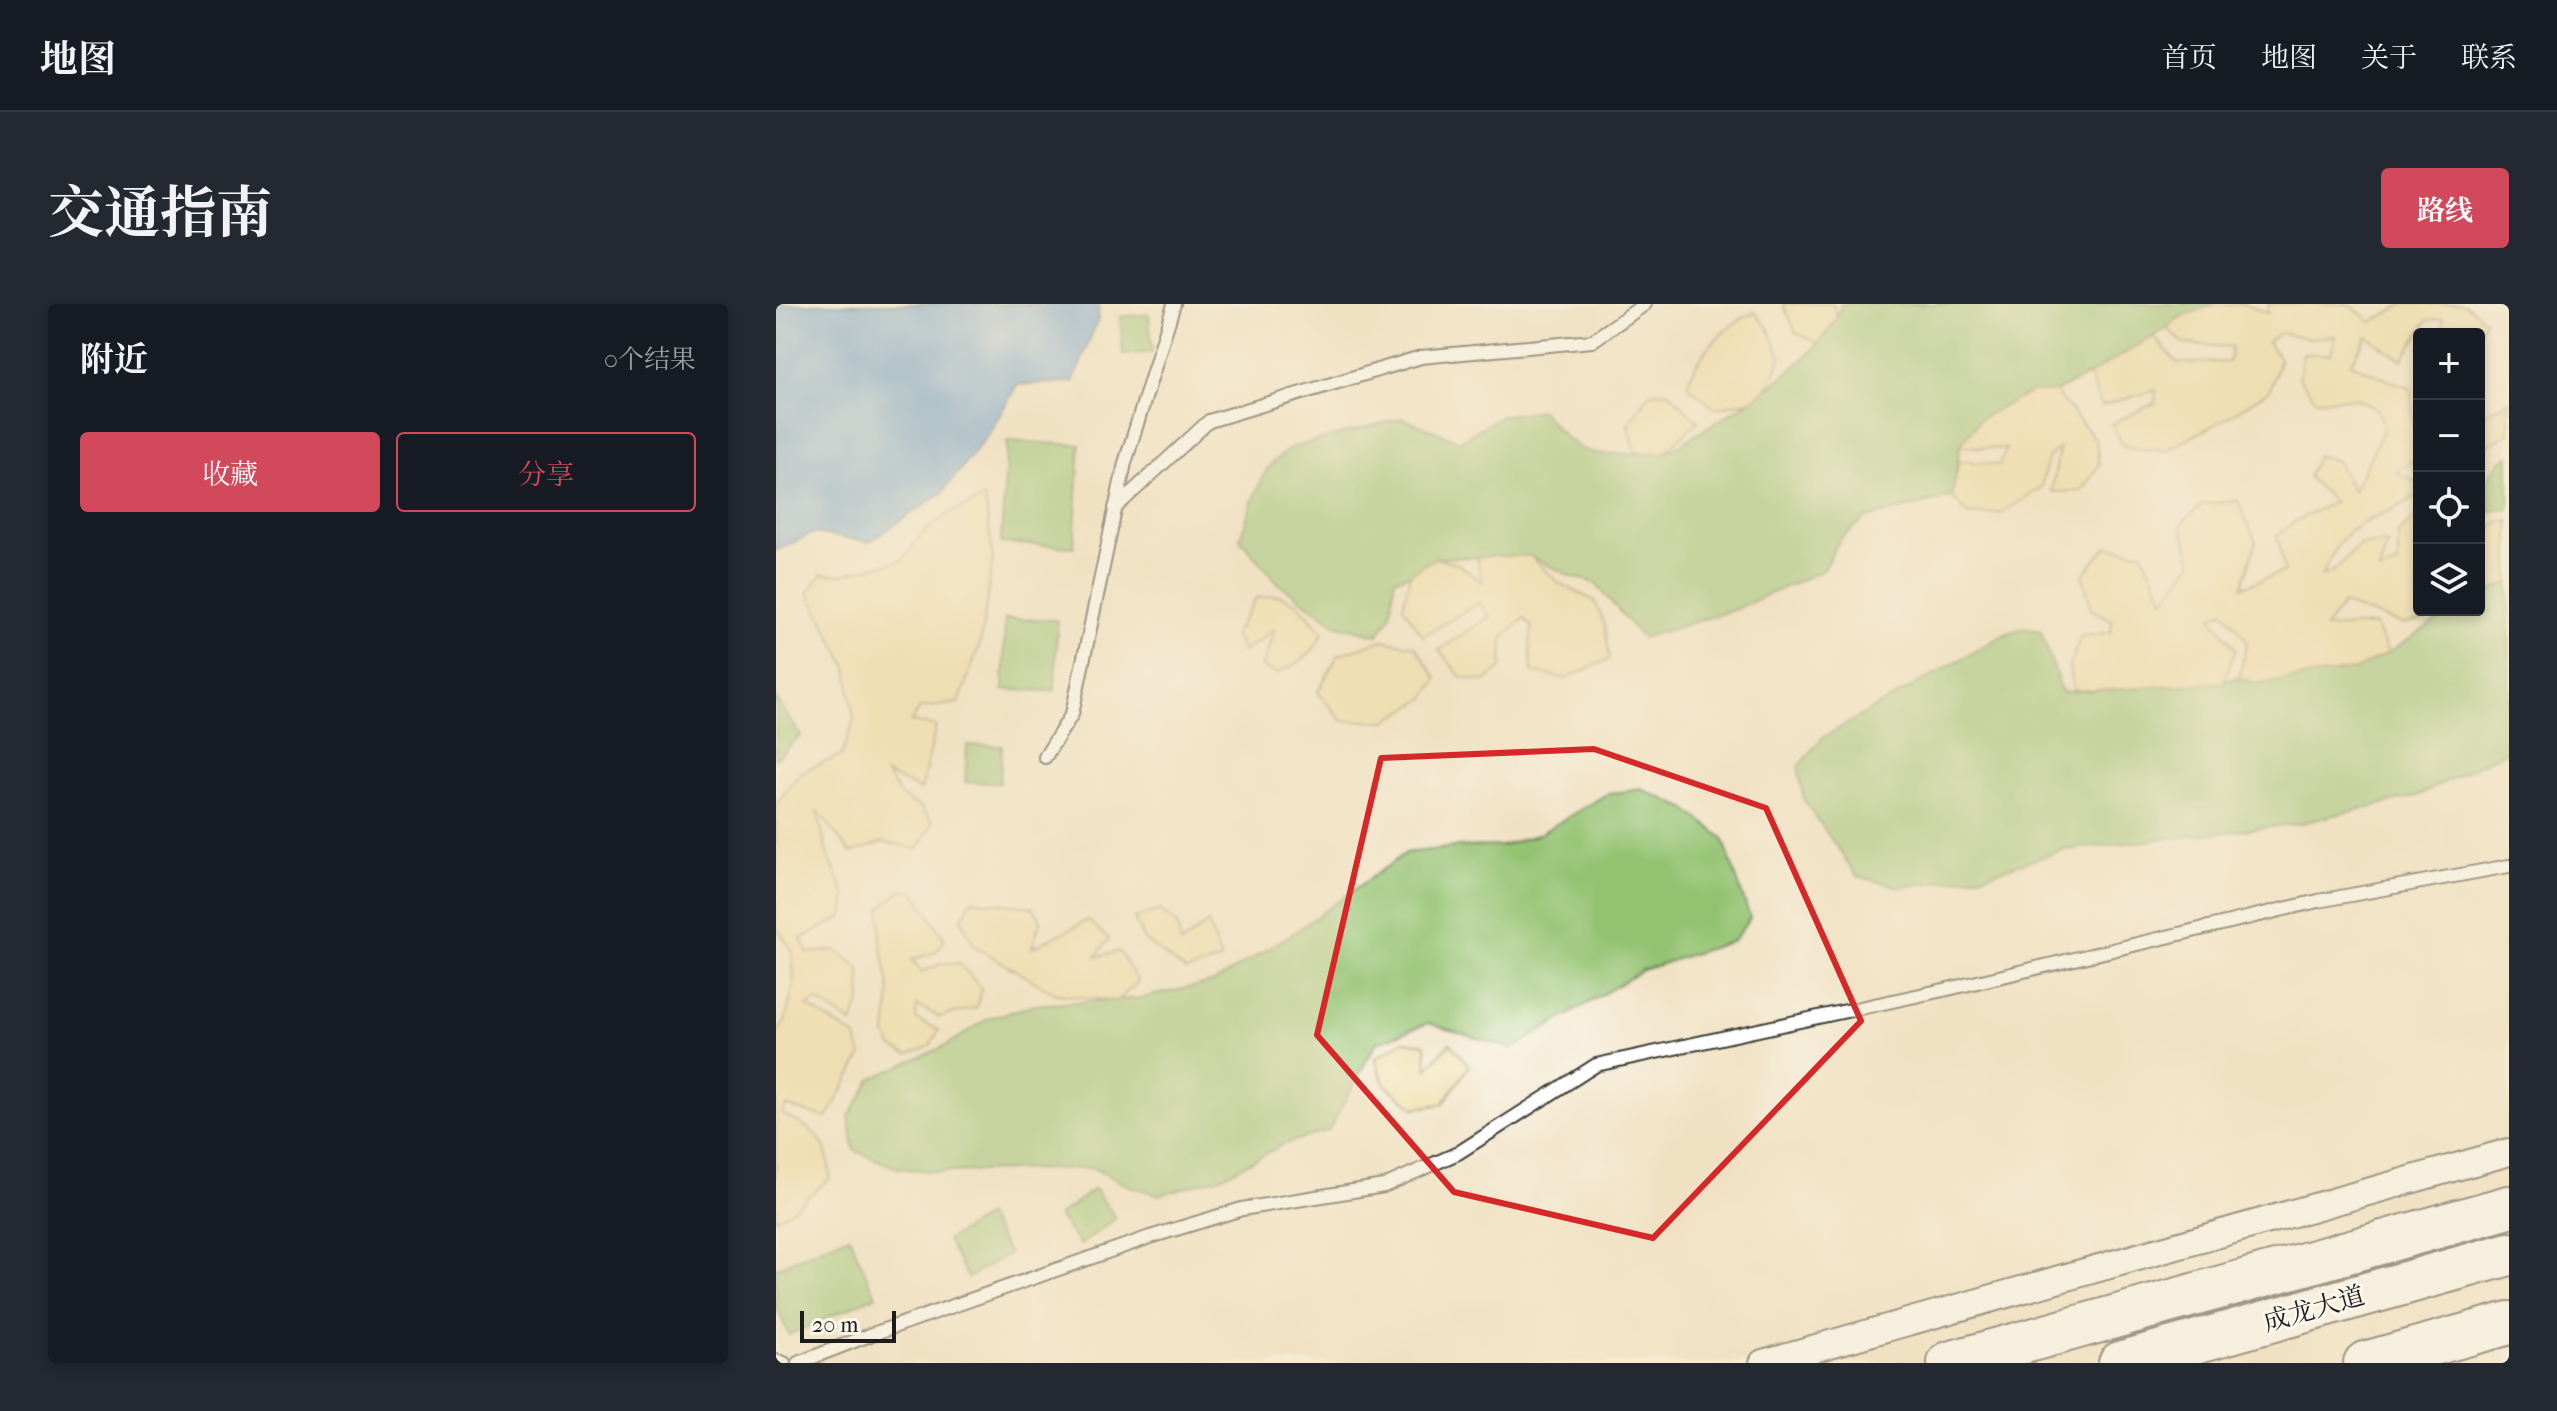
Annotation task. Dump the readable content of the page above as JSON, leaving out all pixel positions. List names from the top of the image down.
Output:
{
  "streets": {
    "highway": ["成龙大道"]
  },
  "scale_bar": "20 m",
  "page": {
    "header": "地图",
    "nav": [
      "首页",
      "地图",
      "关于",
      "联系"
    ],
    "title": "交通指南",
    "buttons": [
      "路线",
      ["收藏", "分享"]
    ],
    "heading": ["附近", "0个结果"],
    "map_buttons": ["+", "−"],
    "scale": "20 m"
  }
}
